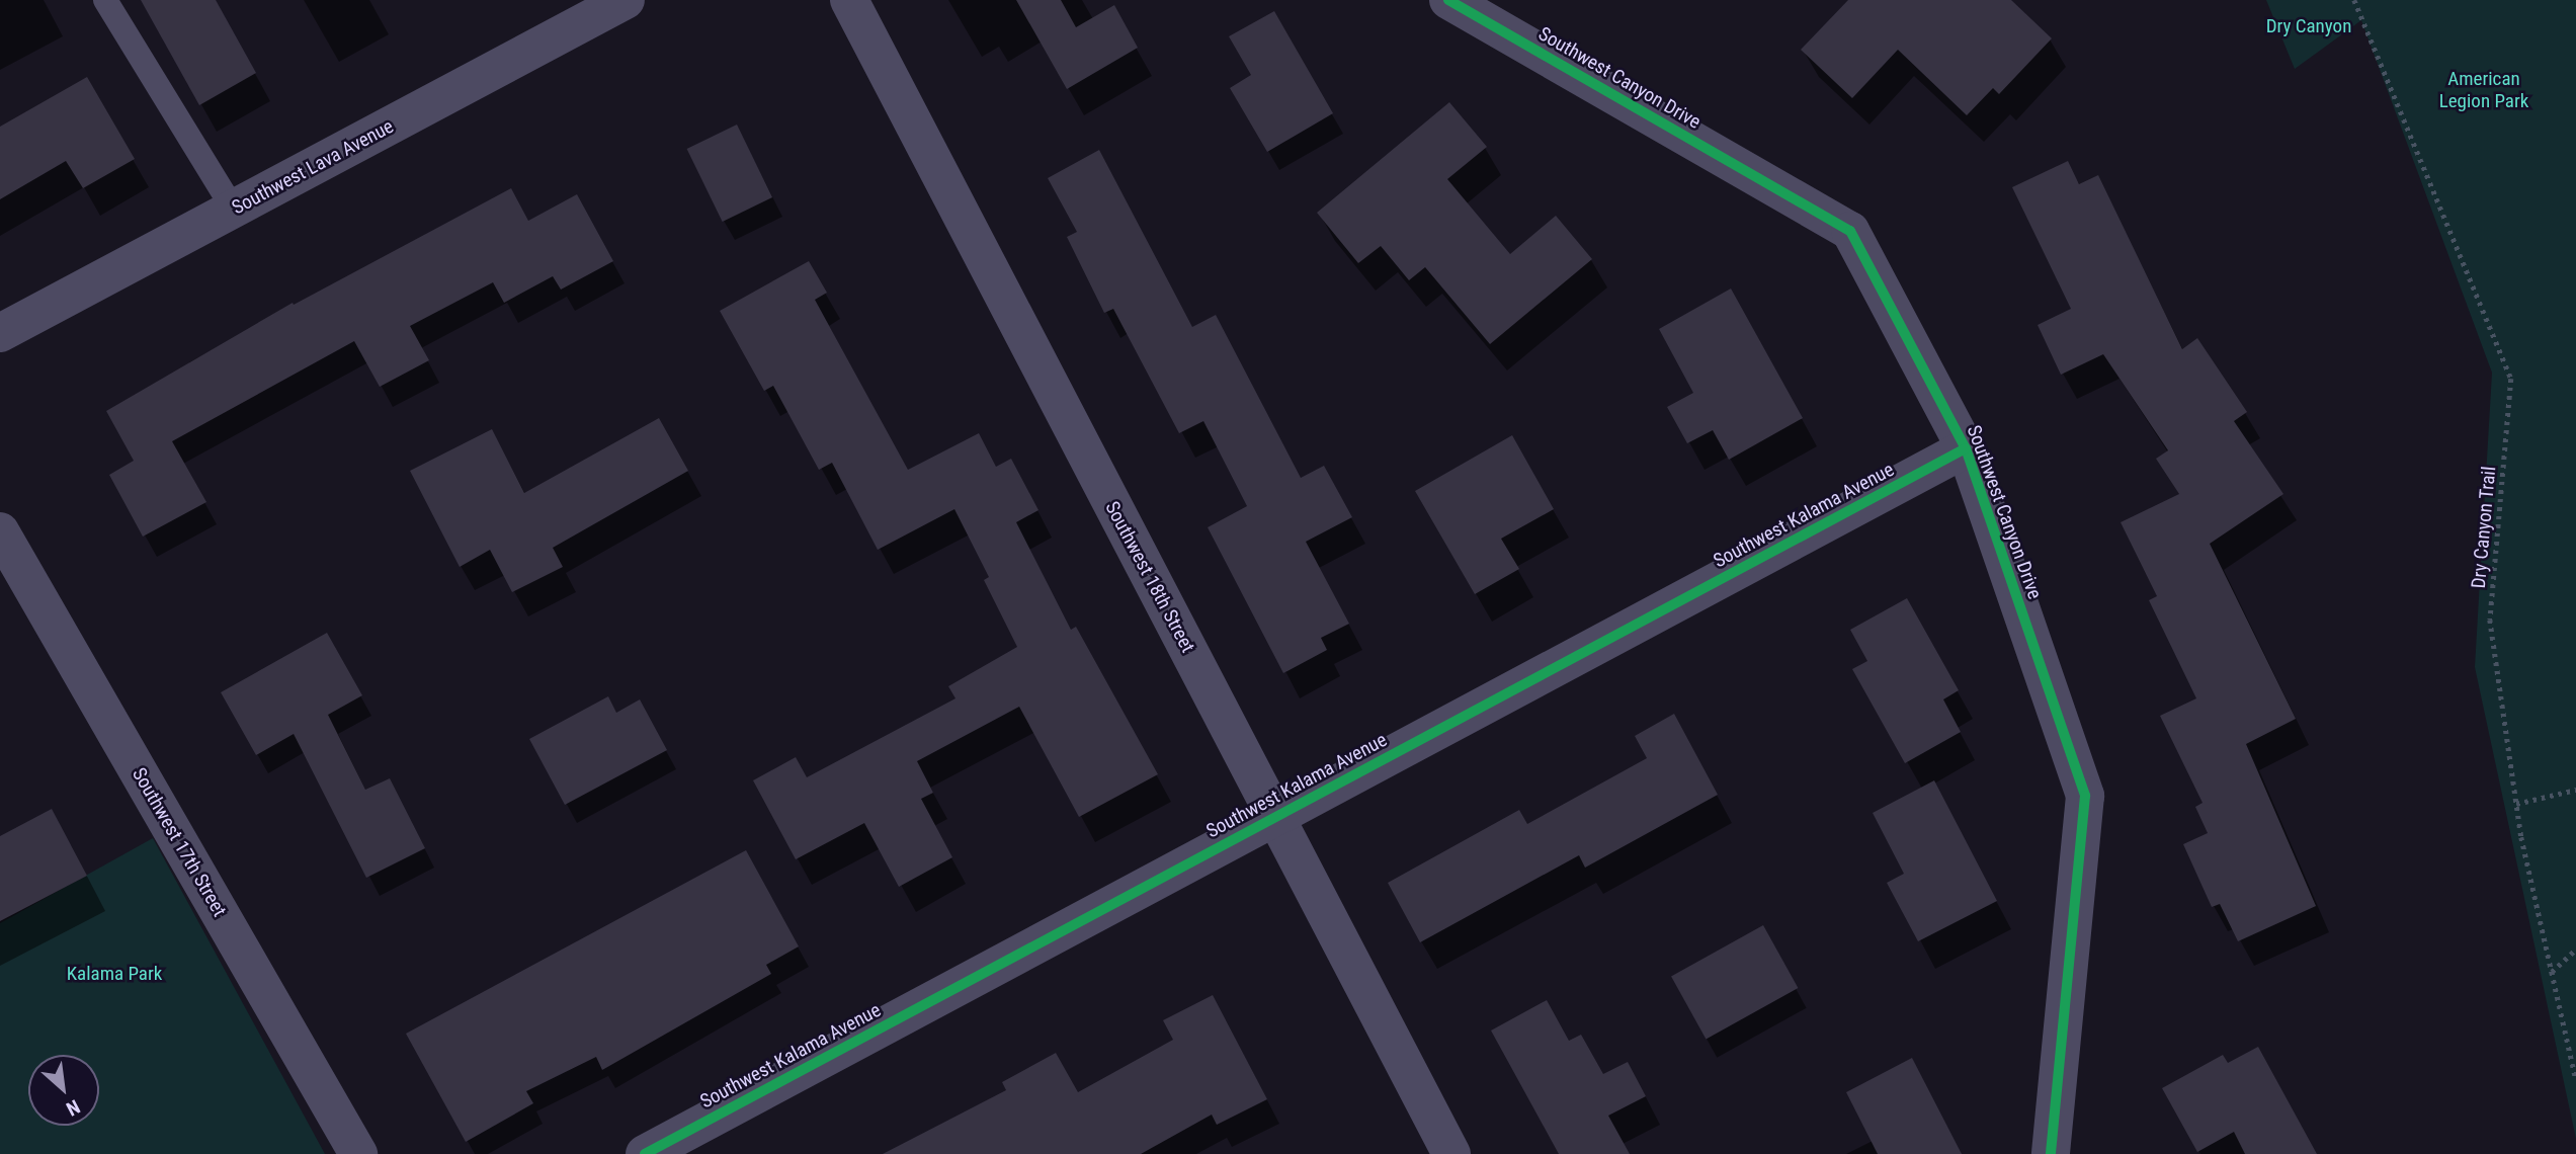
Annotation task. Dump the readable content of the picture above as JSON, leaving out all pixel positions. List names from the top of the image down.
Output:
{
  "streets": {
    "street": [
      "Southwest Canyon Drive",
      "Southwest Lava Avenue",
      "Southwest Kalama Avenue",
      "Southwest 18th Street",
      "Southwest 17th Street"
    ],
    "path": ["Dry Canyon Trail"]
  },
  "crossings": [
    ["Southwest Canyon Drive", "Southwest Kalama Avenue"],
    ["Southwest Kalama Avenue", "Southwest 18th Street"]
  ],
  "parks": ["Dry Canyon", "American Legion Park", "Kalama Park"],
  "north": "bottom right"
}
